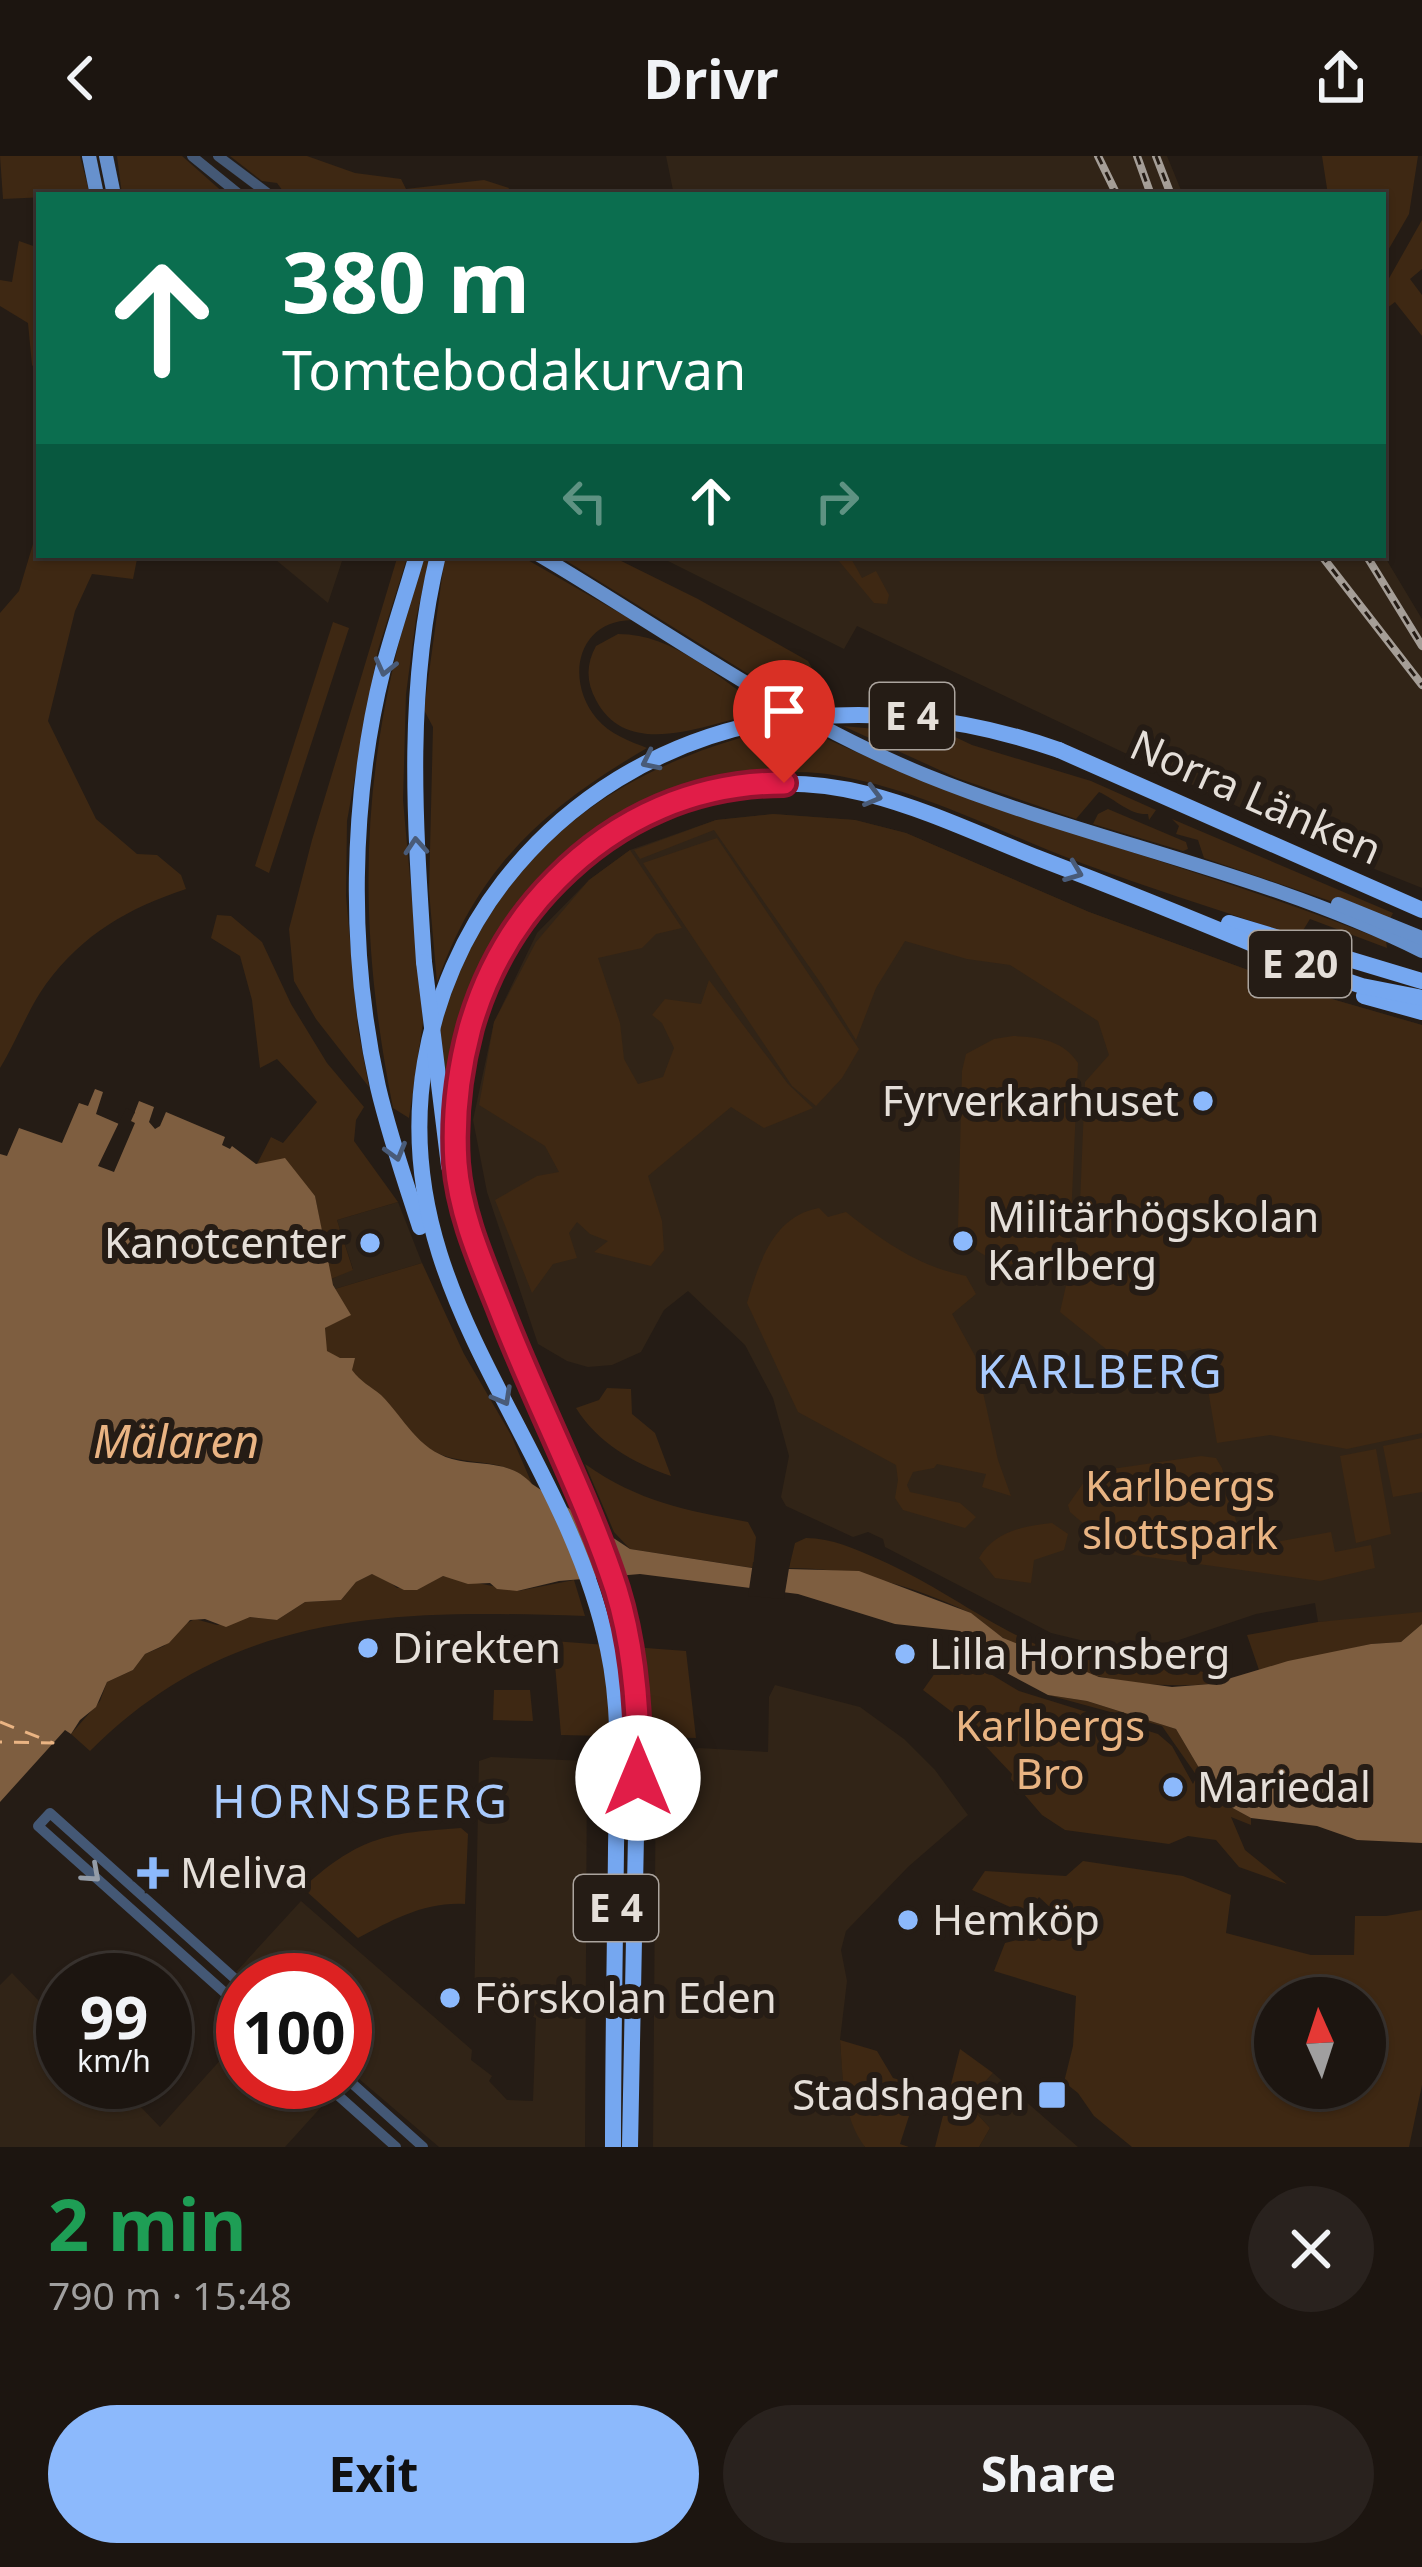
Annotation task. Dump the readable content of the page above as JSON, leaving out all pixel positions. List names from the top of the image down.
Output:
{
  "streets": {
    "highway": ["E 4", "Norra Länken", "E 20"]
  },
  "crossings": [
    ["E 4", "Norra Länken"],
    ["E 4", "E 20"]
  ],
  "districts": ["KARLBERG", "HORNSBERG"],
  "water": ["Mälaren"],
  "parks": ["Karlbergs slottspark", "Karlbergs Bro"],
  "places": {
    "other": [
      "Fyrverkarhuset",
      "Militärhögskolan Karlberg",
      "Kanotcenter",
      "Direkten",
      "Lilla Hornsberg",
      "Mariedal",
      "Hemköp",
      "Förskolan Eden"
    ],
    "health": ["Meliva"],
    "transit": ["Stadshagen"]
  },
  "north": "top",
  "page": {
    "header": "Drivr",
    "turn": ["380 m", "Tomtebodakurvan"],
    "speed": "99 km/h",
    "limit": "100",
    "heading": ["2 min", "790 m · 15:48"],
    "buttons": ["Exit", "Share"]
  }
}
